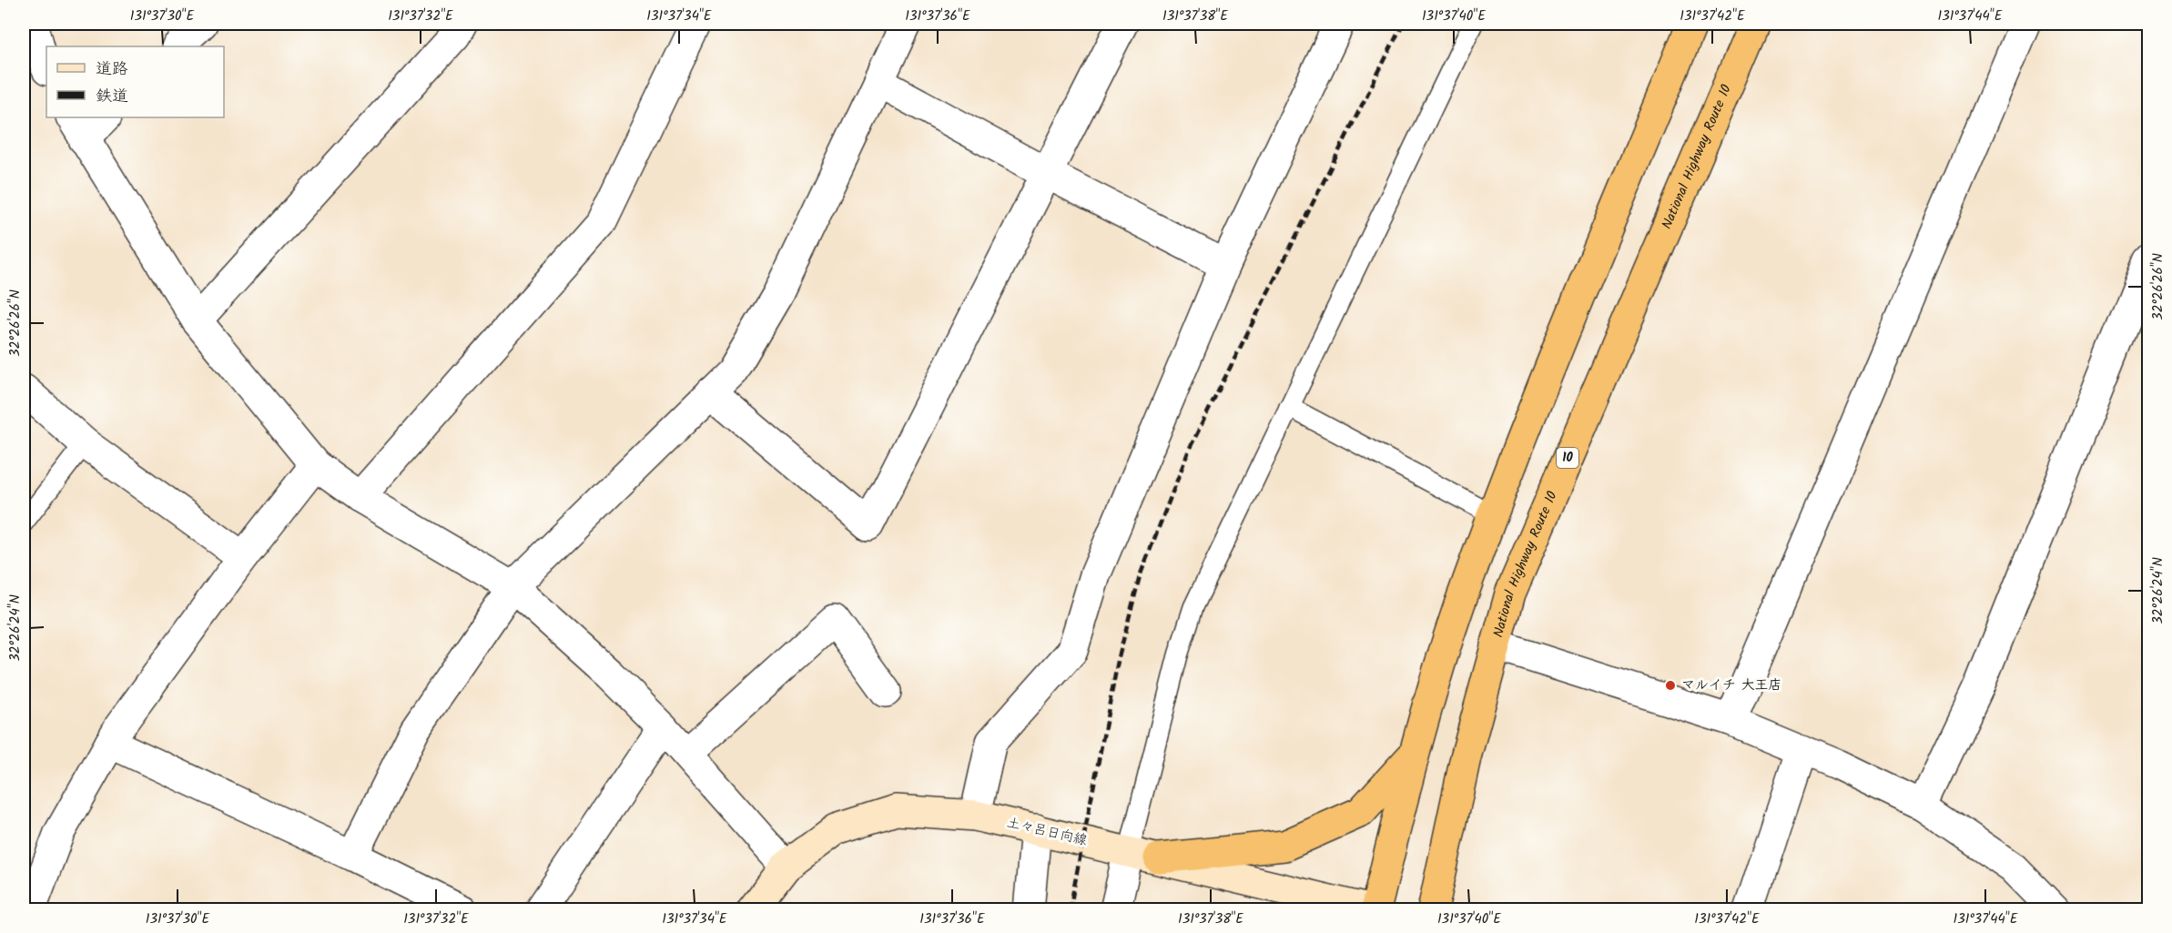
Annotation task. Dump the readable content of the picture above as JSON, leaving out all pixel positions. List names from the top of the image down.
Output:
{
  "streets": {
    "highway": ["National Highway Route 10", "10"],
    "main road": ["土々呂日向線"]
  },
  "places": ["マルイチ 大王店"],
  "legend": ["道路", "鉄道"],
  "coordinates": [
    "131°37'30\"E",
    "131°37'32\"E",
    "131°37'34\"E",
    "131°37'36\"E",
    "131°37'38\"E",
    "131°37'40\"E",
    "131°37'42\"E",
    "131°37'44\"E",
    "32°26'26\"N",
    "32°26'24\"N"
  ]
}
